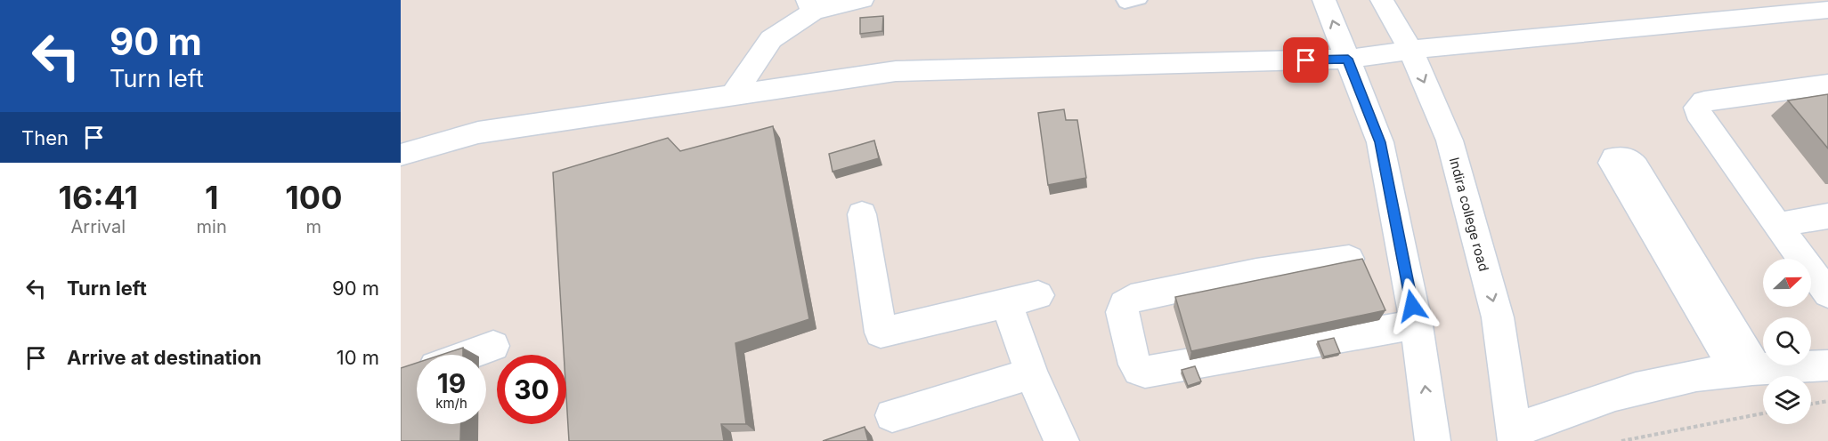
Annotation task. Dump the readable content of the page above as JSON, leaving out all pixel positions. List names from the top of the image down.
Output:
{
  "streets": {
    "street": ["Indira college road"]
  },
  "north": "right",
  "page": {
    "turn": ["90 m", "Turn left"],
    "then": "Then",
    "eta": [
      "16:41",
      "Arrival",
      "1",
      "min",
      "100",
      "m"
    ],
    "list": [
      {
        "name": "Turn left",
        "value": "90 m"
      },
      {
        "name": "Arrive at destination",
        "value": "10 m"
      }
    ],
    "speed": "19 km/h",
    "limit": "30"
  }
}
